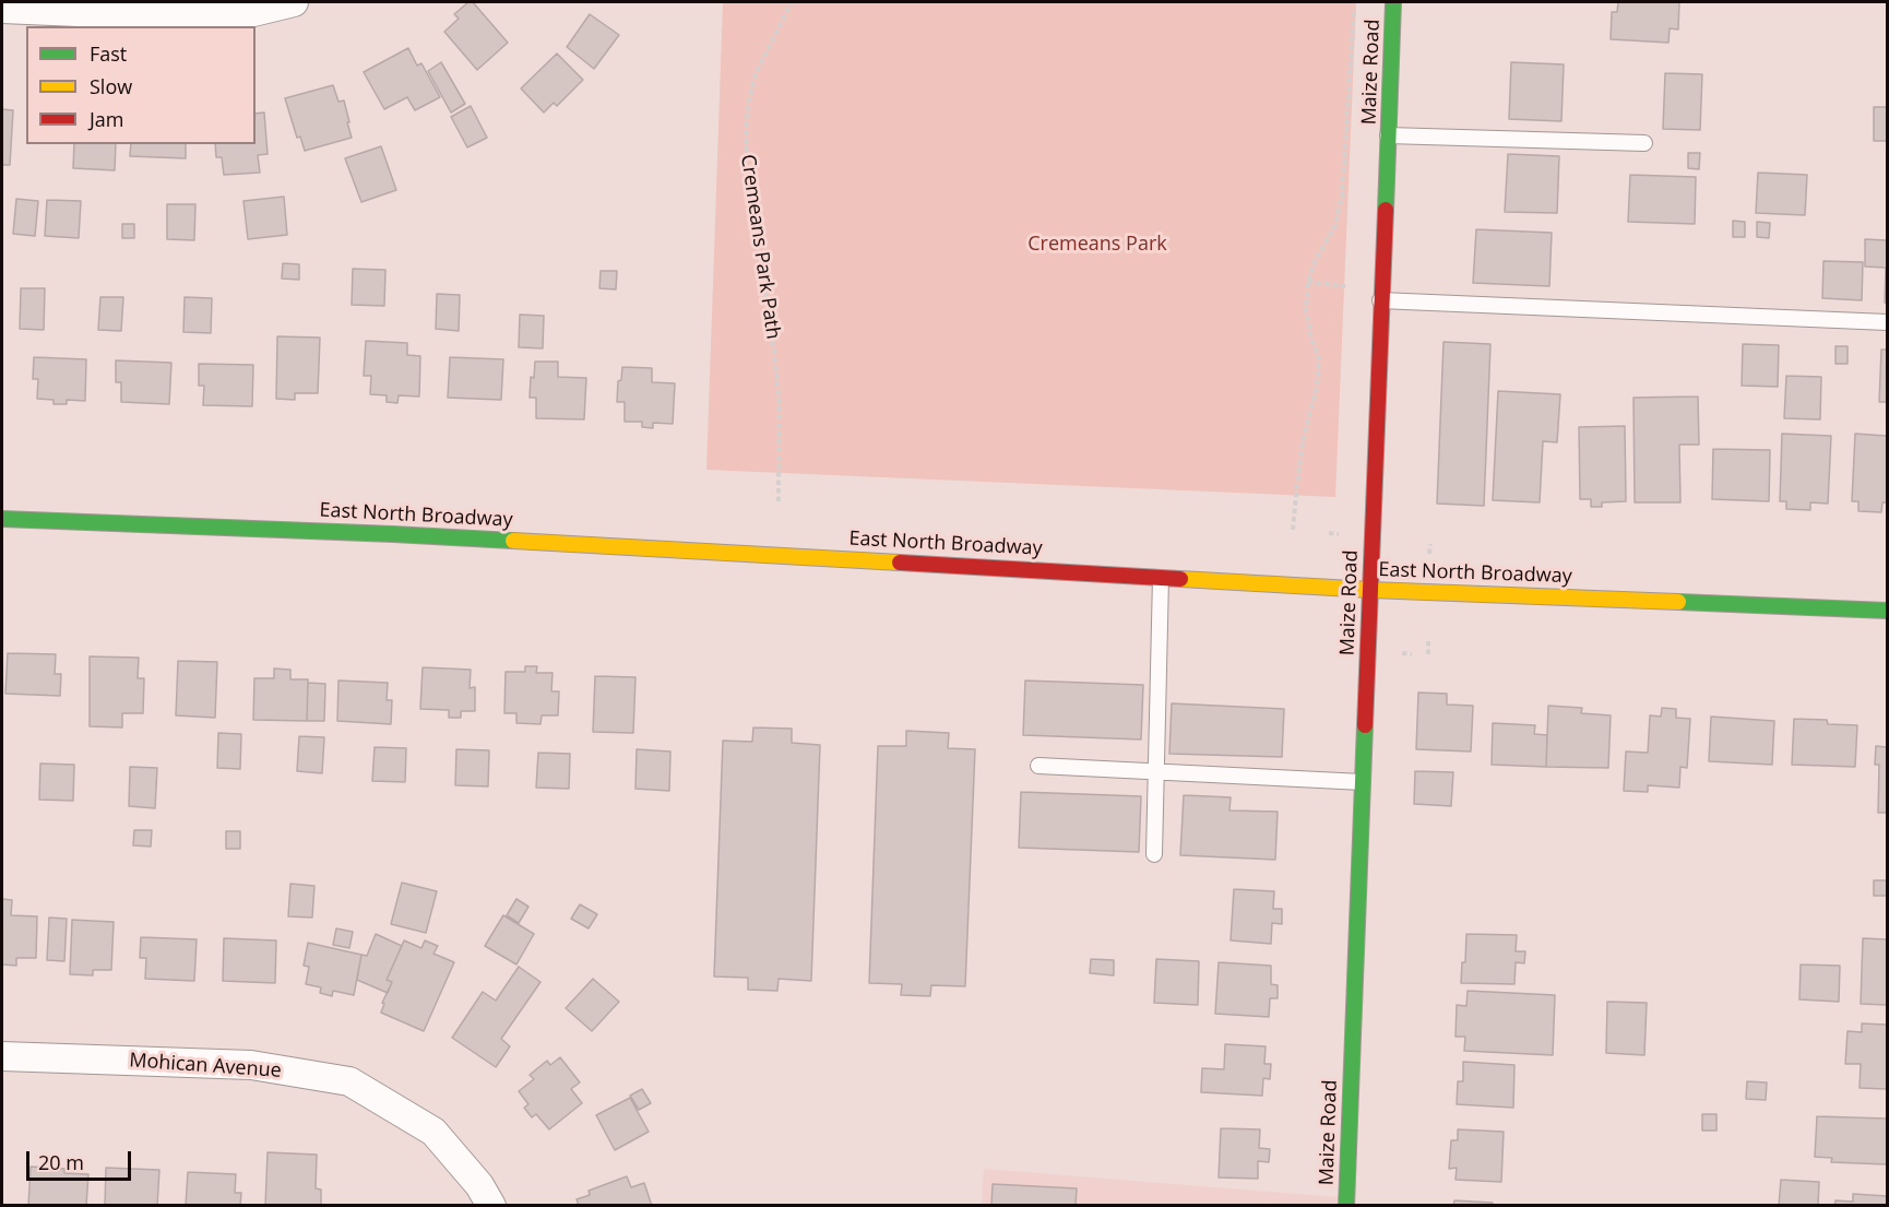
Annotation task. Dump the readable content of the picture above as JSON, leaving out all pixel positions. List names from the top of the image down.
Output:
{
  "streets": {
    "main road": ["Maize Road", "East North Broadway"],
    "street": ["Mohican Avenue"],
    "path": ["Cremeans Park Path"]
  },
  "crossings": [
    ["Maize Road", "East North Broadway"]
  ],
  "parks": ["Cremeans Park"],
  "legend": ["Fast", "Slow", "Jam"],
  "scale_bar": "20 m"
}
